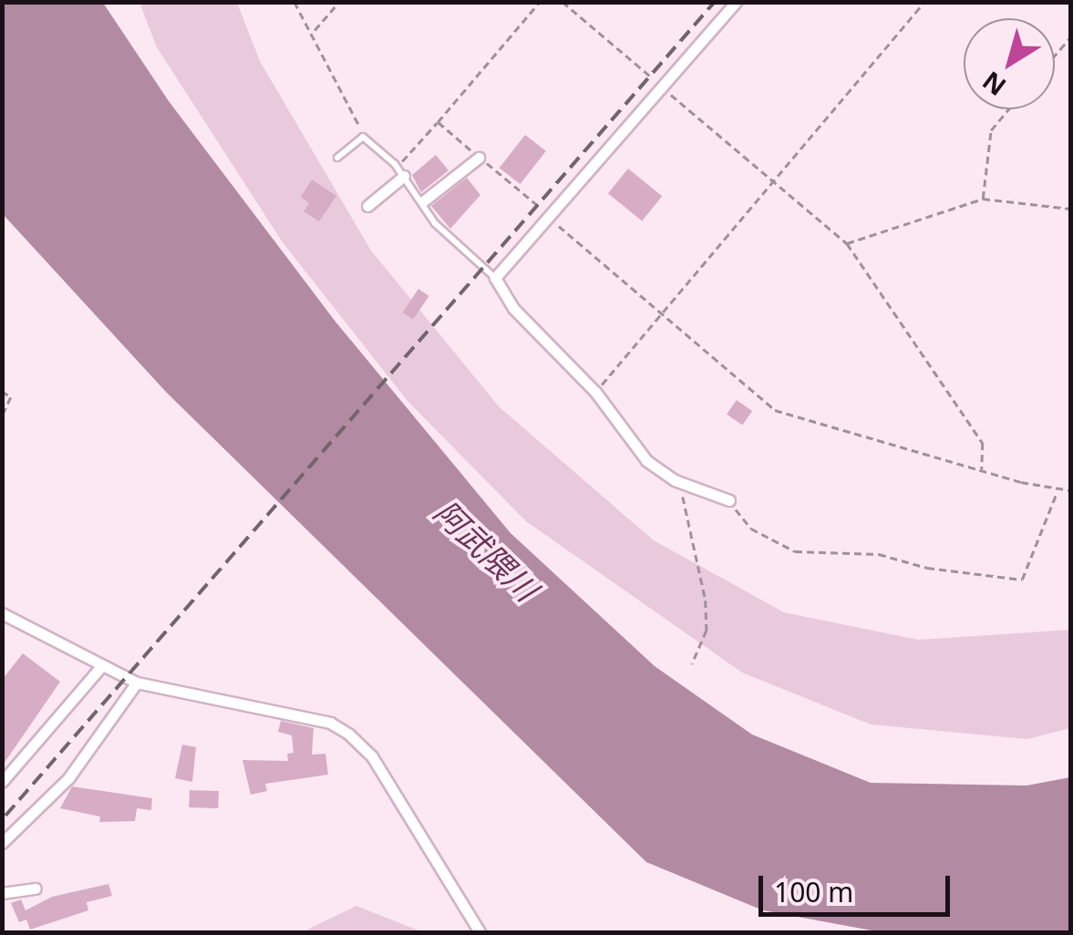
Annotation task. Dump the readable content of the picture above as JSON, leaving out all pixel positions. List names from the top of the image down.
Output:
{
  "water": ["阿武隈川"],
  "scale_bar": "100 m",
  "north": "bottom left"
}
